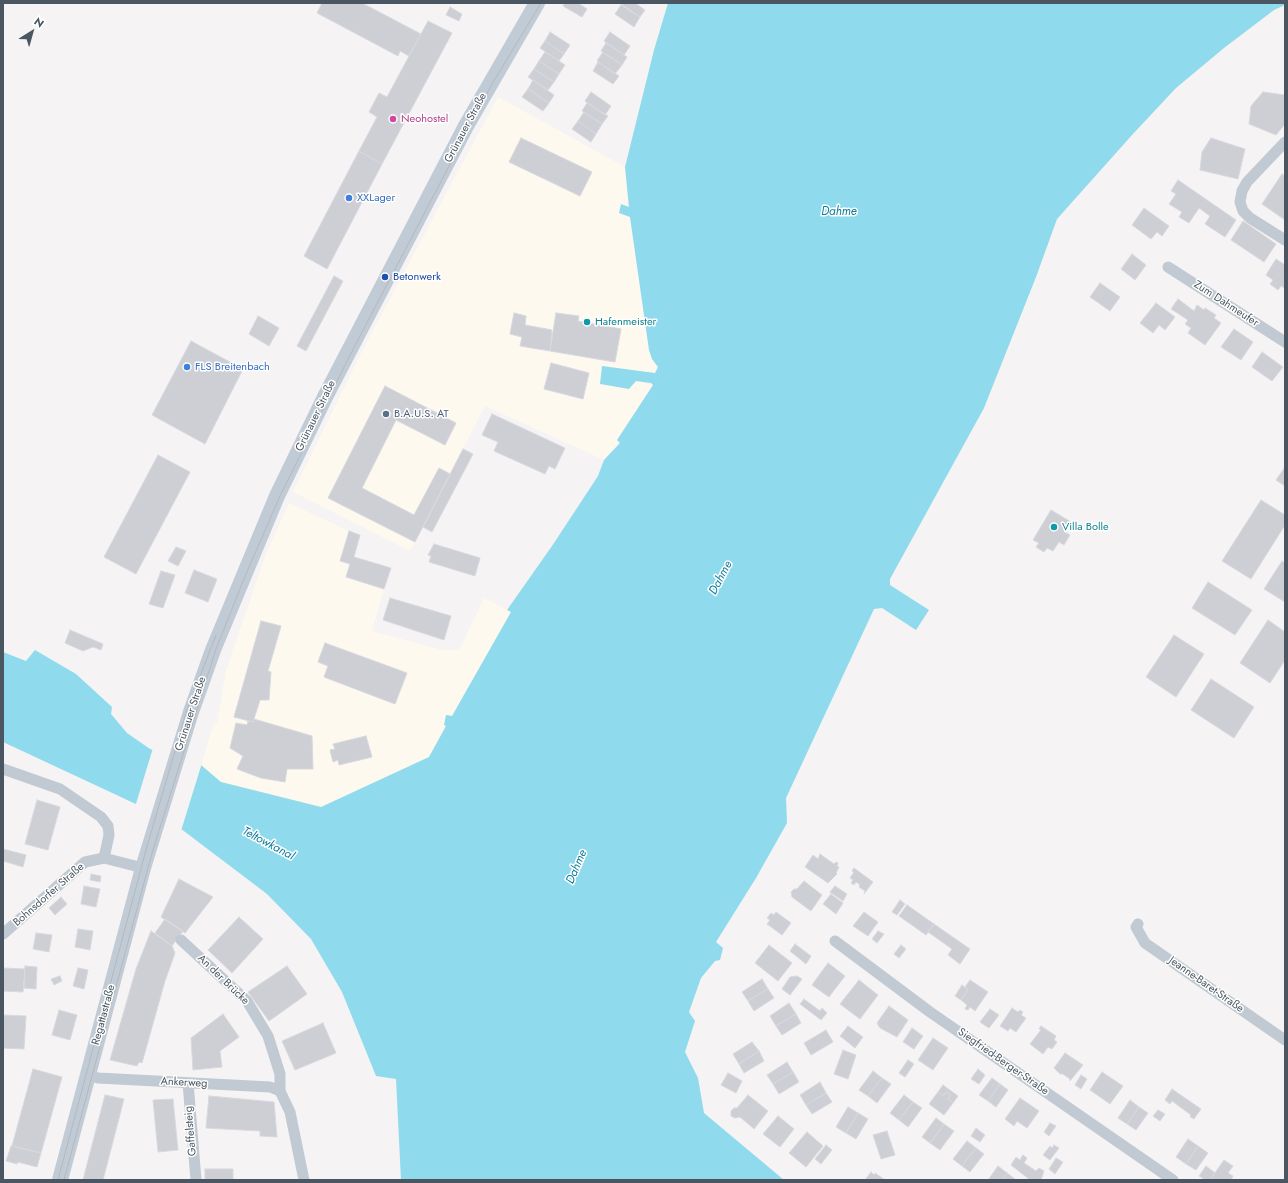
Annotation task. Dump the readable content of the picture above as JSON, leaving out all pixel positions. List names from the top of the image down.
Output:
{
  "streets": {
    "main road": ["Grünauer Straße", "Regattastraße"],
    "street": [
      "Zum Dahmeufer",
      "Bohnsdorfer Straße",
      "An der Brücke",
      "Jeanne-Baret-Straße",
      "Siegfried-Berger-Straße",
      "Ankerweg",
      "Gaffelsteig"
    ]
  },
  "crossings": [
    ["Grünauer Straße", "Regattastraße"],
    ["Bohnsdorfer Straße", "Regattastraße"],
    ["An der Brücke", "Ankerweg"],
    ["Regattastraße", "Ankerweg"],
    ["Ankerweg", "Gaffelsteig"]
  ],
  "water": ["Dahme", "Teltowkanal"],
  "places": [
    "Neohostel",
    "XXLager",
    "Betonwerk",
    "Hafenmeister",
    "FLS Breitenbach",
    "B.A.U.S. AT",
    "Villa Bolle"
  ],
  "north": "top right"
}
